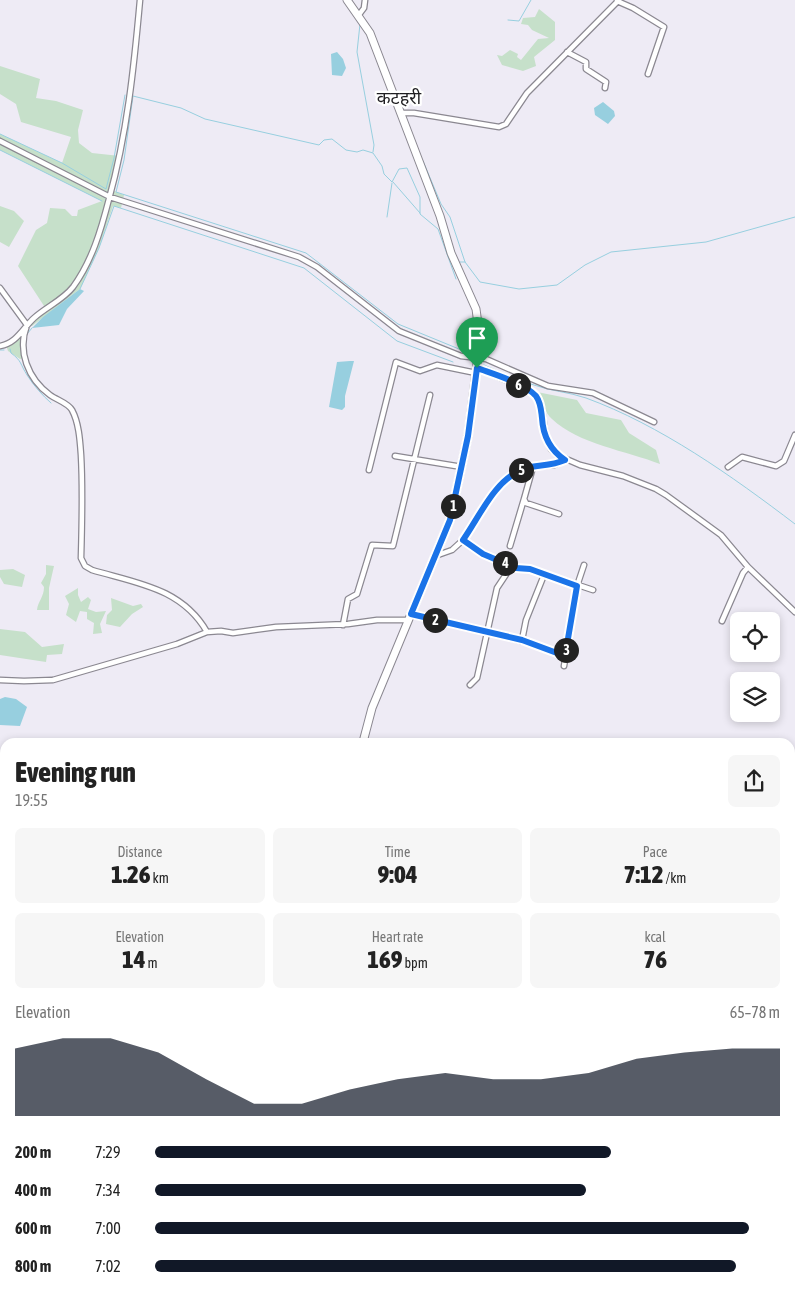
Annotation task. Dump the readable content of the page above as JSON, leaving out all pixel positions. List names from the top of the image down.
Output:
{
  "districts": ["कटहरी"],
  "page": {
    "pins": [
      "6",
      "5",
      "1",
      "4",
      "2",
      "3"
    ],
    "heading": ["Evening run", "19:55"],
    "stats": [
      ["Distance", "1.26 km"],
      ["Time", "9:04"],
      ["Pace", "7:12 /km"],
      ["Elevation", "14 m"],
      ["Heart rate", "169 bpm"],
      ["kcal", "76"]
    ],
    "chart": ["Elevation", "65–78 m"],
    "list": [
      {
        "name": "200 m",
        "note": "7:29"
      },
      {
        "name": "400 m",
        "note": "7:34"
      },
      {
        "name": "600 m",
        "note": "7:00"
      },
      {
        "name": "800 m",
        "note": "7:02"
      }
    ]
  }
}
